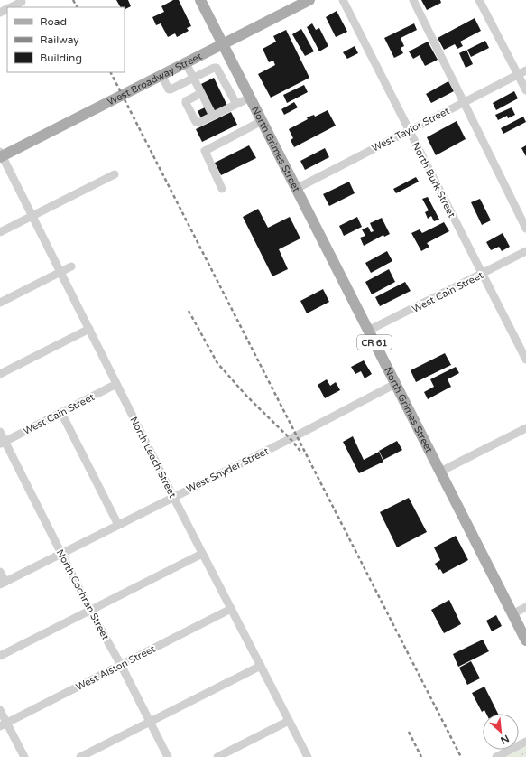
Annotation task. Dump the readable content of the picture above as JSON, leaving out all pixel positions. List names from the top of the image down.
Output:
{
  "streets": {
    "main road": ["West Broadway Street", "North Grimes Street", "CR 61"],
    "street": [
      "West Taylor Street",
      "North Burk Street",
      "West Cain Street",
      "North Leech Street",
      "West Snyder Street",
      "North Cochran Street",
      "West Alston Street"
    ]
  },
  "crossings": [
    ["West Broadway Street", "North Grimes Street"],
    ["West Broadway Street", "CR 61"],
    ["West Broadway Street", "North Leech Street"],
    ["West Taylor Street", "North Grimes Street"],
    ["West Taylor Street", "North Burk Street"],
    ["North Grimes Street", "West Cain Street"],
    ["North Grimes Street", "CR 61"],
    ["North Grimes Street", "West Snyder Street"],
    ["North Burk Street", "West Cain Street"],
    ["West Cain Street", "North Leech Street"],
    ["West Cain Street", "North Cochran Street"],
    ["North Leech Street", "West Snyder Street"],
    ["North Leech Street", "West Alston Street"],
    ["West Snyder Street", "North Cochran Street"],
    ["North Cochran Street", "West Alston Street"]
  ],
  "legend": ["Road", "Railway", "Building"],
  "north": "bottom right"
}
